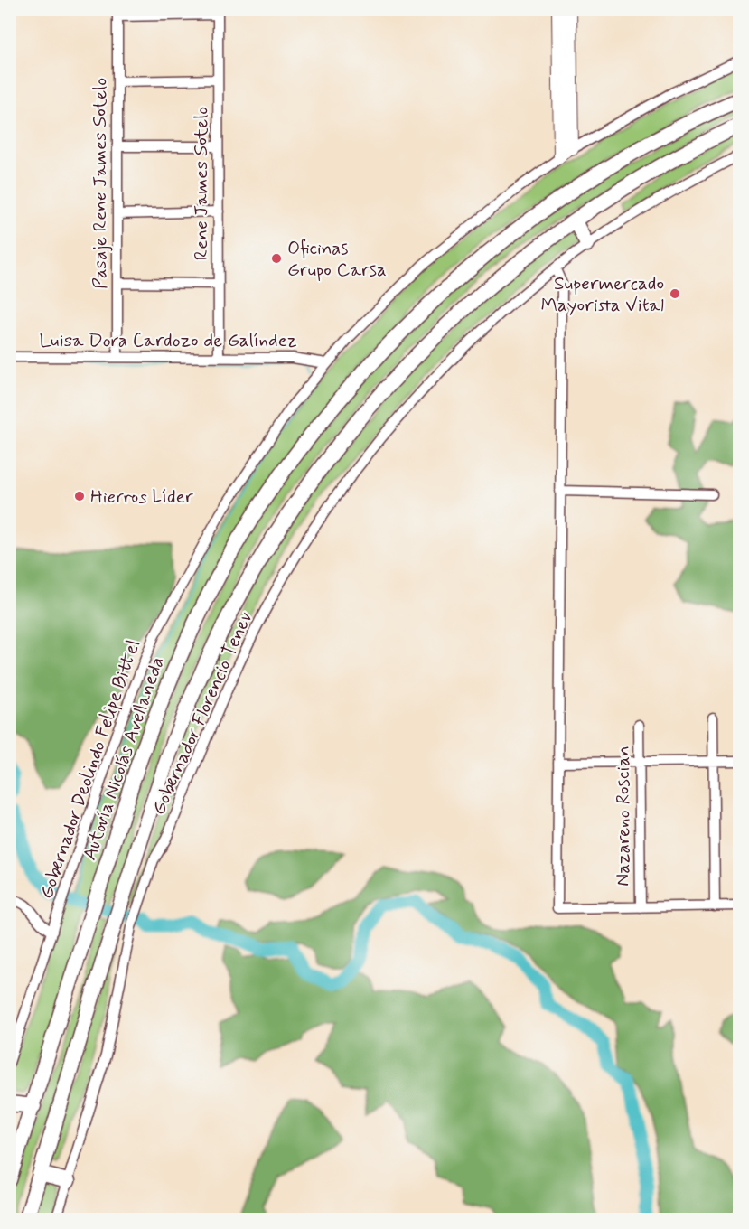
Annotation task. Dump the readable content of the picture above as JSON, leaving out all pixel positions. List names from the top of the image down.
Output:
{
  "streets": {
    "highway": ["Autovía Nicolás Avellaneda"],
    "street": [
      "Pasaje Rene James Sotelo",
      "Rene James Sotelo",
      "Luisa Dora Cardozo de Galíndez",
      "Gobernador Florencio Tenev",
      "Gobernador Deolindo Felipe Bittel",
      "Nazareno Roscian"
    ]
  },
  "crossings": [
    ["Pasaje Rene James Sotelo", "Luisa Dora Cardozo de Galíndez"],
    ["Rene James Sotelo", "Luisa Dora Cardozo de Galíndez"],
    ["Luisa Dora Cardozo de Galíndez", "Gobernador Deolindo Felipe Bittel"]
  ],
  "places": ["Oficinas Grupo Carsa", "Supermercado Mayorista Vital", "Hierros Líder"]
}
